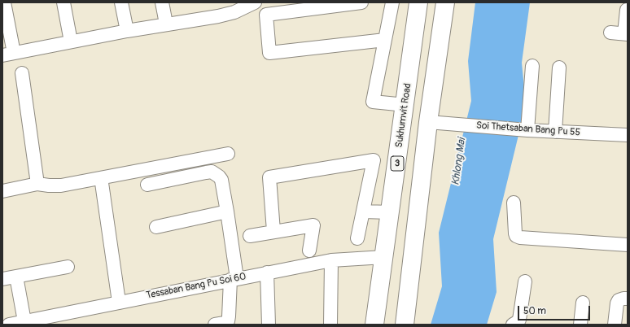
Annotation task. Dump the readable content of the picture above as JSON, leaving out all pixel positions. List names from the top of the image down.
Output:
{
  "streets": {
    "highway": ["Sukhumvit Road", "3"],
    "street": ["Soi Thetsaban Bang Pu 55", "Tessaban Bang Pu Soi 60"]
  },
  "crossings": [
    ["Sukhumvit Road", "Tessaban Bang Pu Soi 60"]
  ],
  "water": ["Khlong Mai"],
  "scale_bar": "50 m"
}
